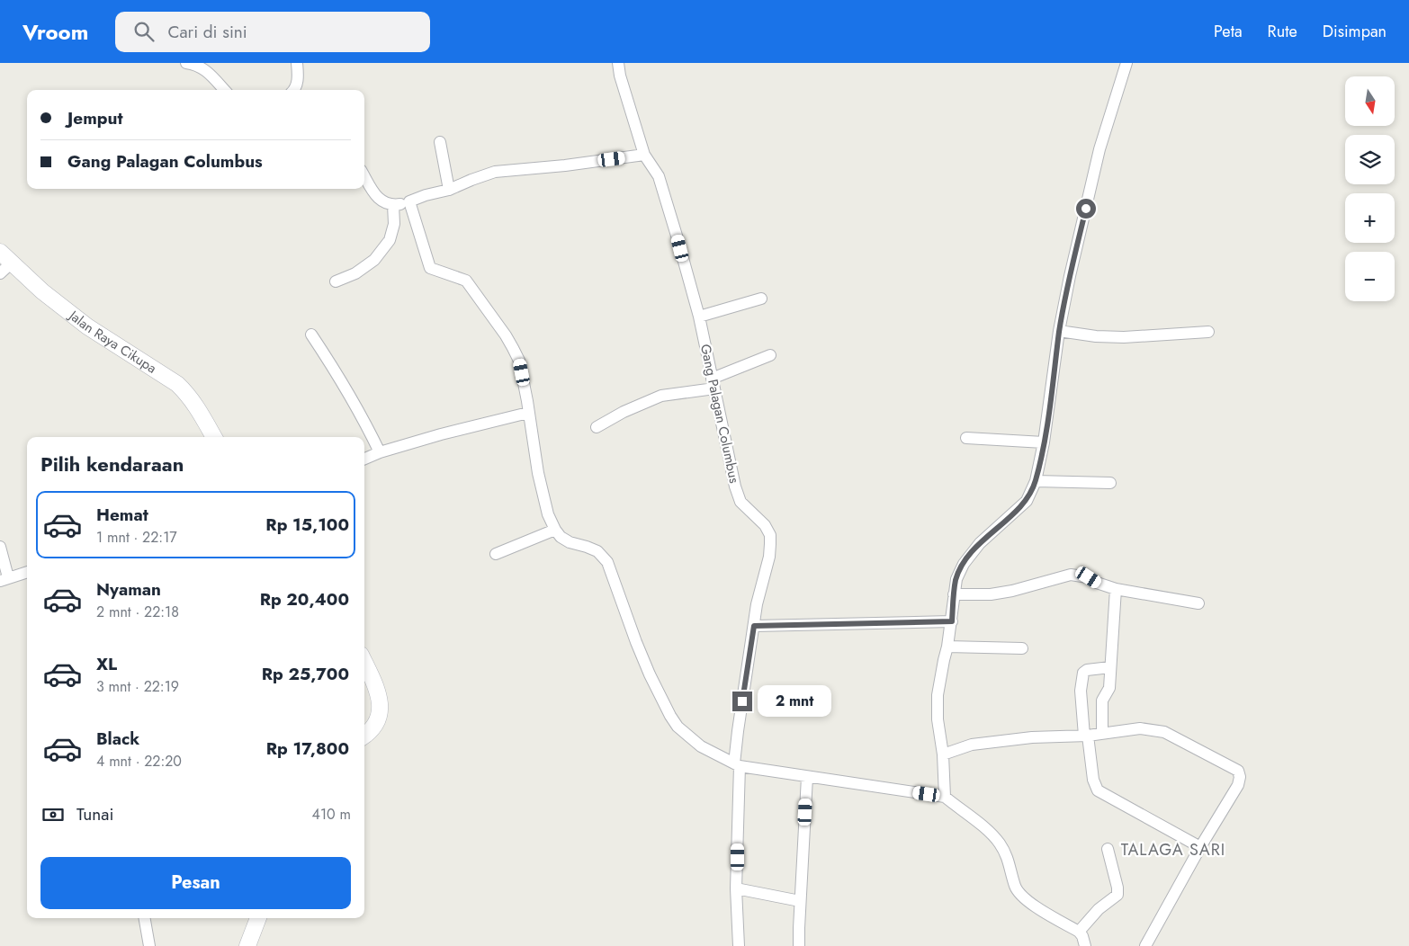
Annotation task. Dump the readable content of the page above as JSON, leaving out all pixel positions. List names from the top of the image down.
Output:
{
  "streets": {
    "main road": ["Jalan Raya Cikupa"],
    "street": ["Gang Palagan Columbus"]
  },
  "districts": ["TALAGA SARI"],
  "north": "bottom",
  "page": {
    "header": "Vroom",
    "search": "Cari di sini",
    "nav": ["Peta", "Rute", "Disimpan"],
    "map_buttons": ["+", "−"],
    "banner": ["Jemput", "Gang Palagan Columbus"],
    "heading": "Pilih kendaraan",
    "list": [
      {
        "name": "Hemat",
        "note": "1 mnt · 22:17",
        "value": "Rp 15,100"
      },
      {
        "name": "Nyaman",
        "note": "2 mnt · 22:18",
        "value": "Rp 20,400"
      },
      {
        "name": "XL",
        "note": "3 mnt · 22:19",
        "value": "Rp 25,700"
      },
      {
        "name": "Black",
        "note": "4 mnt · 22:20",
        "value": "Rp 17,800"
      }
    ],
    "bubble": "2 mnt",
    "pay": ["Tunai", "410 m"],
    "buttons": "Pesan"
  }
}
